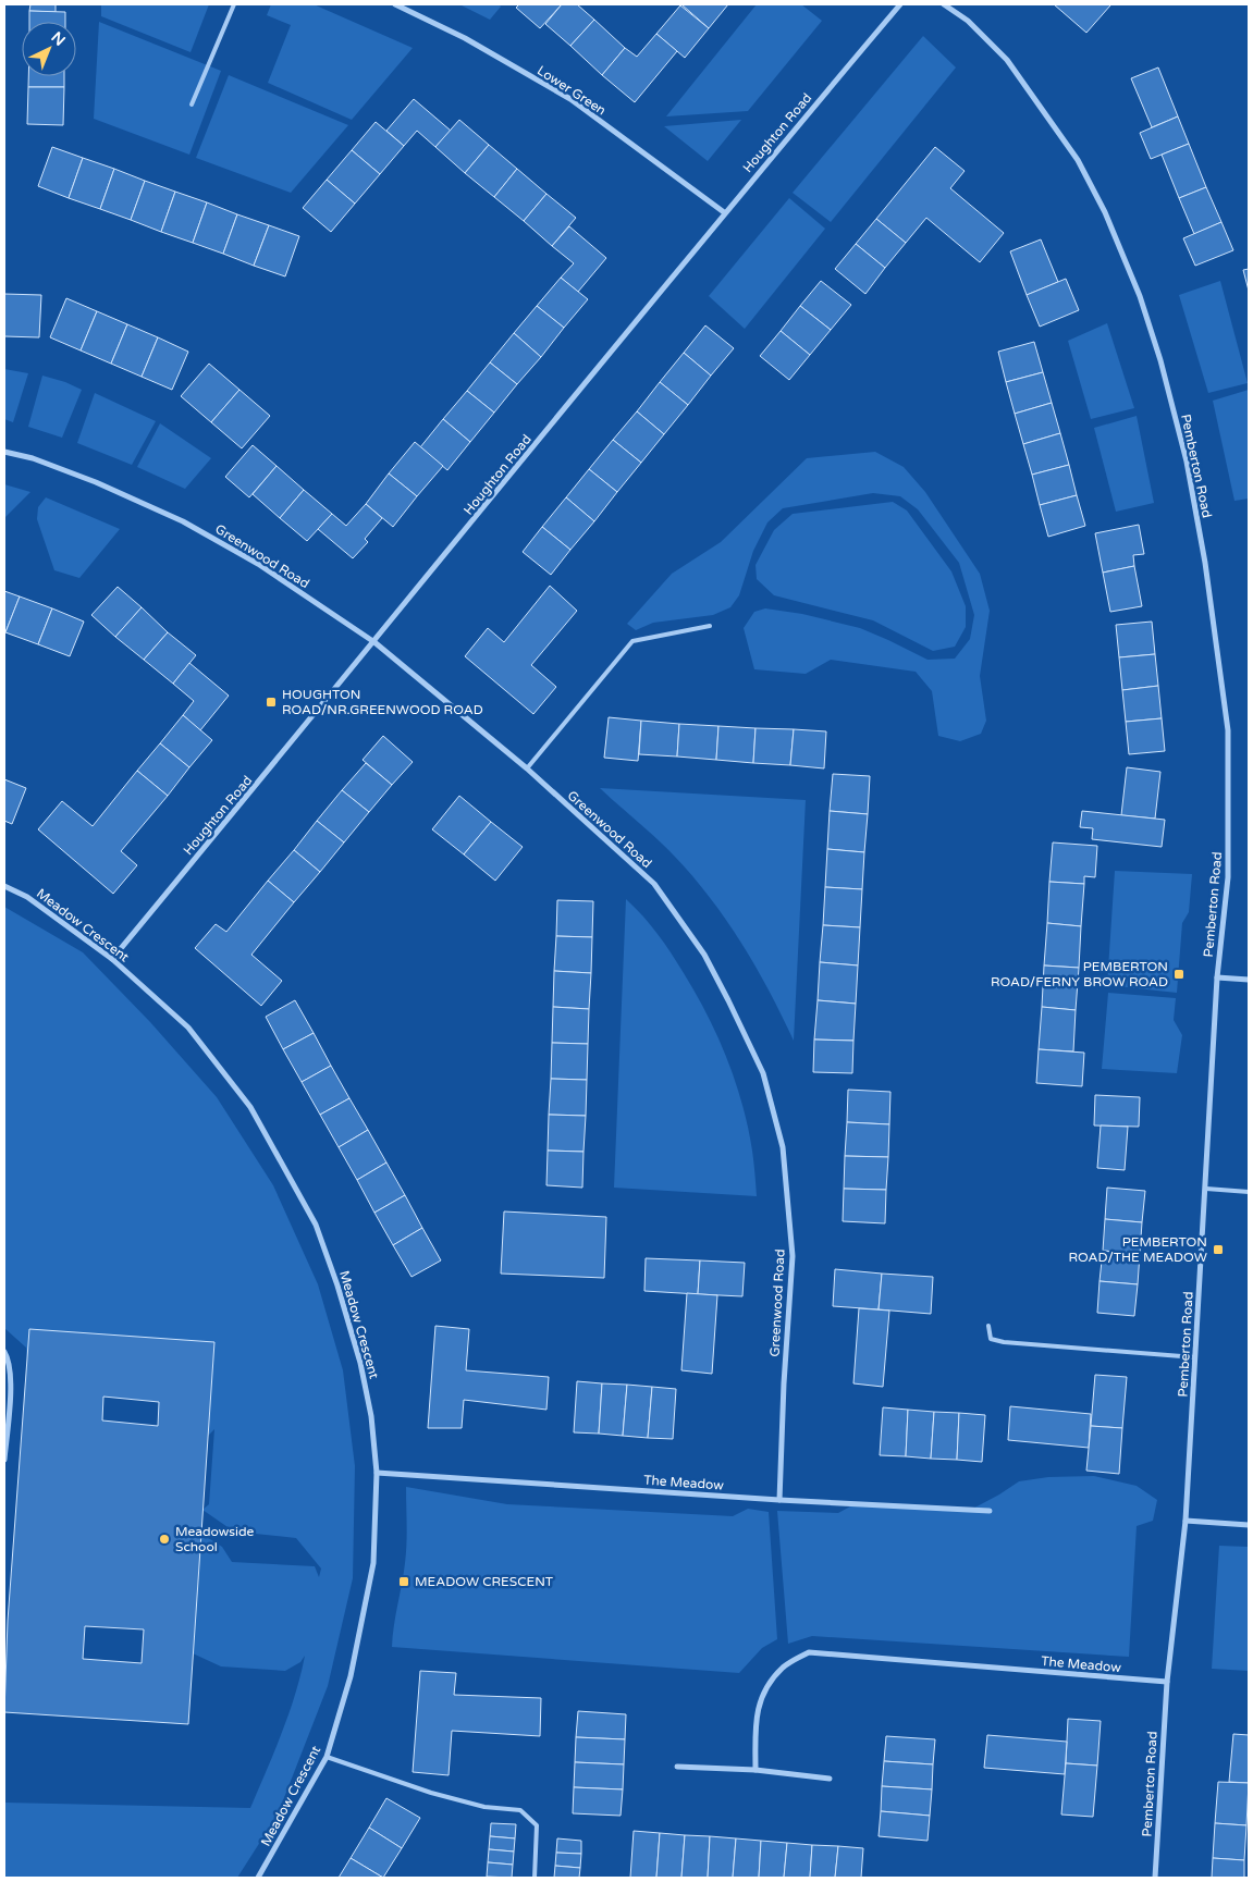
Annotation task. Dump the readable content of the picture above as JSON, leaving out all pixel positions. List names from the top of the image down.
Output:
{
  "streets": {
    "street": [
      "Lower Green",
      "Houghton Road",
      "Pemberton Road",
      "Greenwood Road",
      "Meadow Crescent",
      "The Meadow"
    ]
  },
  "crossings": [
    ["Lower Green", "Houghton Road"],
    ["Houghton Road", "Greenwood Road"],
    ["Houghton Road", "Meadow Crescent"],
    ["Pemberton Road", "The Meadow"],
    ["Greenwood Road", "The Meadow"],
    ["Meadow Crescent", "The Meadow"]
  ],
  "places": {
    "transit": [
      "HOUGHTON ROAD/NR.GREENWOOD ROAD",
      "PEMBERTON ROAD/FERNY BROW ROAD",
      "PEMBERTON ROAD/THE MEADOW",
      "MEADOW CRESCENT"
    ],
    "other": ["Meadowside School"]
  },
  "north": "top right"
}
